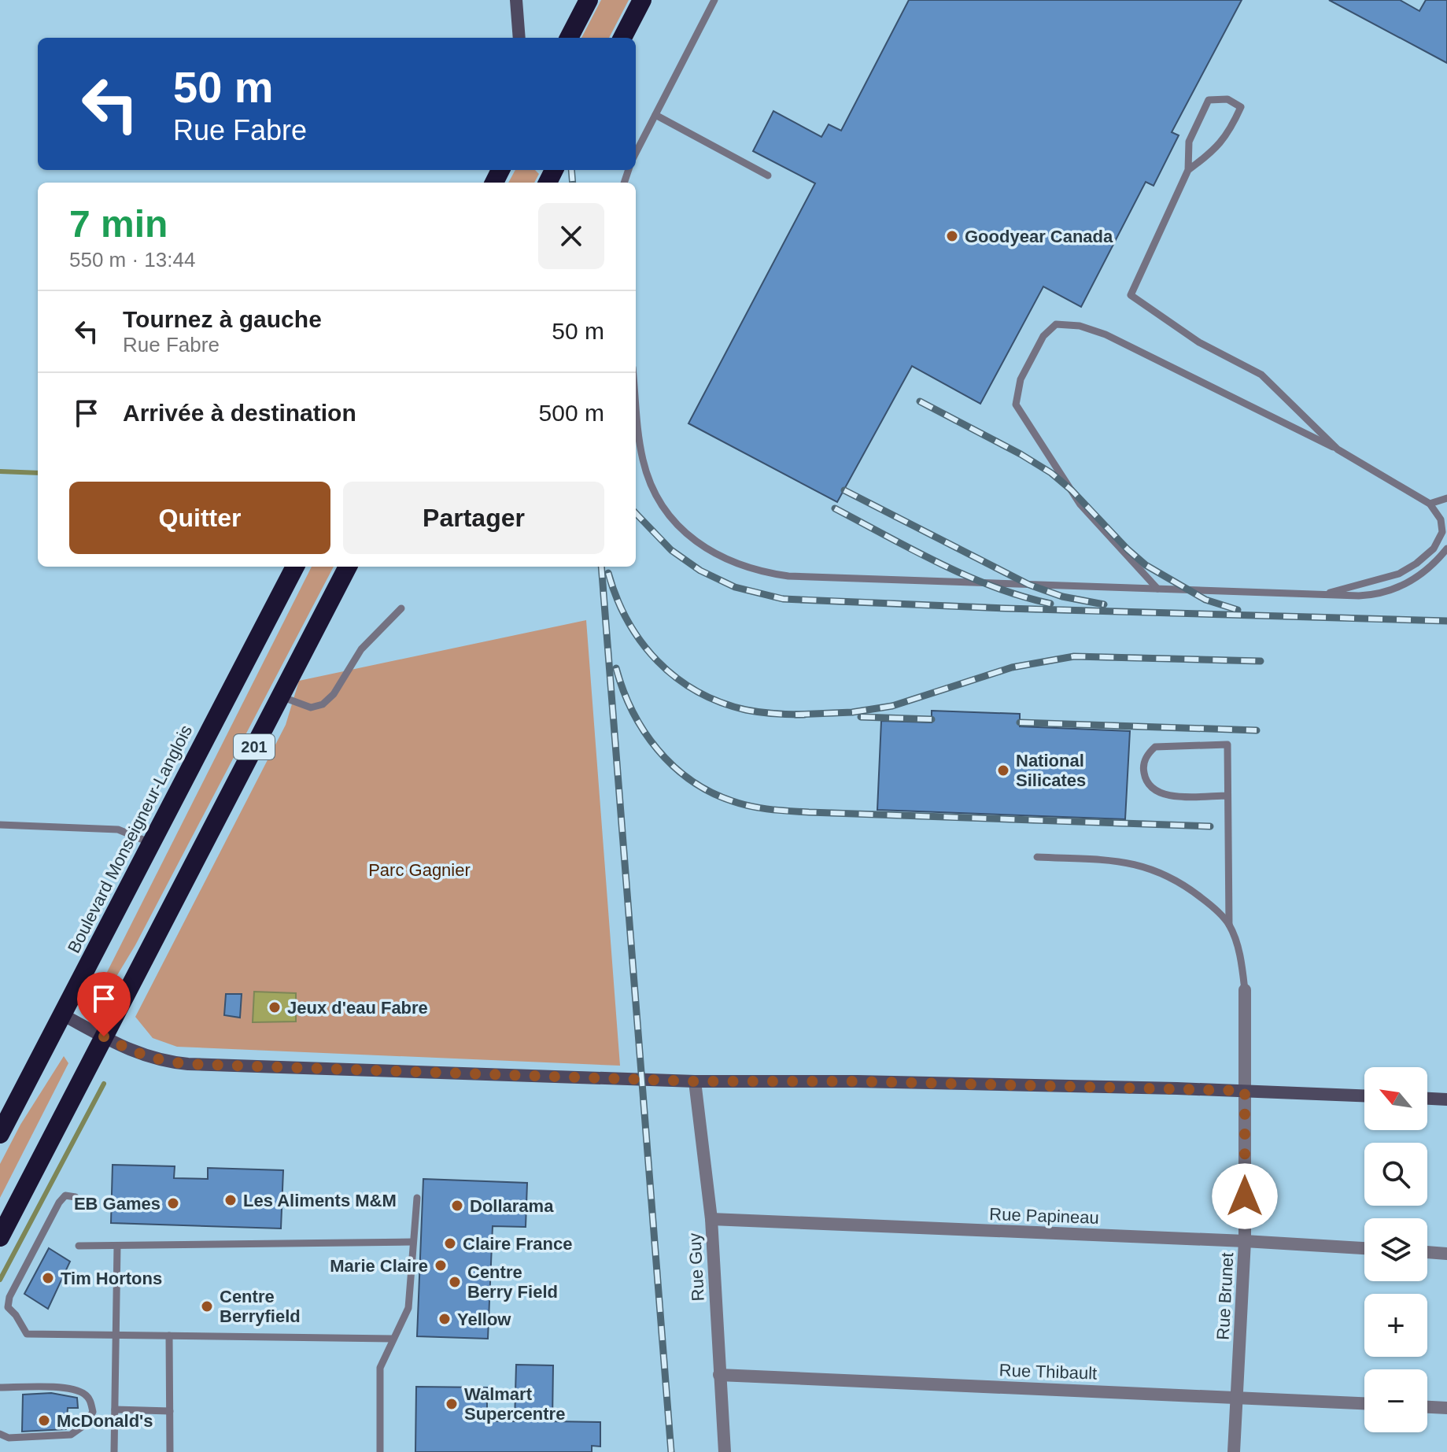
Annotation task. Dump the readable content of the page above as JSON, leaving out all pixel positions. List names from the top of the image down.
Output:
{
  "streets": {
    "highway": ["201", "Boulevard Monseigneur-Langlois"],
    "street": [
      "Rue Papineau",
      "Rue Guy",
      "Rue Brunet",
      "Rue Thibault"
    ]
  },
  "crossings": [
    ["Rue Papineau", "Rue Guy"],
    ["Rue Papineau", "Rue Brunet"],
    ["Rue Guy", "Rue Thibault"],
    ["Rue Brunet", "Rue Thibault"]
  ],
  "parks": ["Parc Gagnier"],
  "places": [
    "Goodyear Canada",
    "National Silicates",
    "Jeux d'eau Fabre",
    "Les Aliments M&M",
    "EB Games",
    "Dollarama",
    "Claire France",
    "Marie Claire",
    "Tim Hortons",
    "Centre Berry Field",
    "Centre Berryfield",
    "Yellow",
    "Walmart Supercentre",
    "McDonald's"
  ],
  "north": "top left",
  "page": {
    "turn": ["50 m", "Rue Fabre"],
    "heading": ["7 min", "550 m · 13:44"],
    "list": [
      {
        "name": "Tournez à gauche",
        "note": "Rue Fabre",
        "value": "50 m"
      },
      {
        "name": "Arrivée à destination",
        "value": "500 m"
      }
    ],
    "buttons": ["Quitter", "Partager"],
    "map_buttons": ["+", "−"]
  }
}
